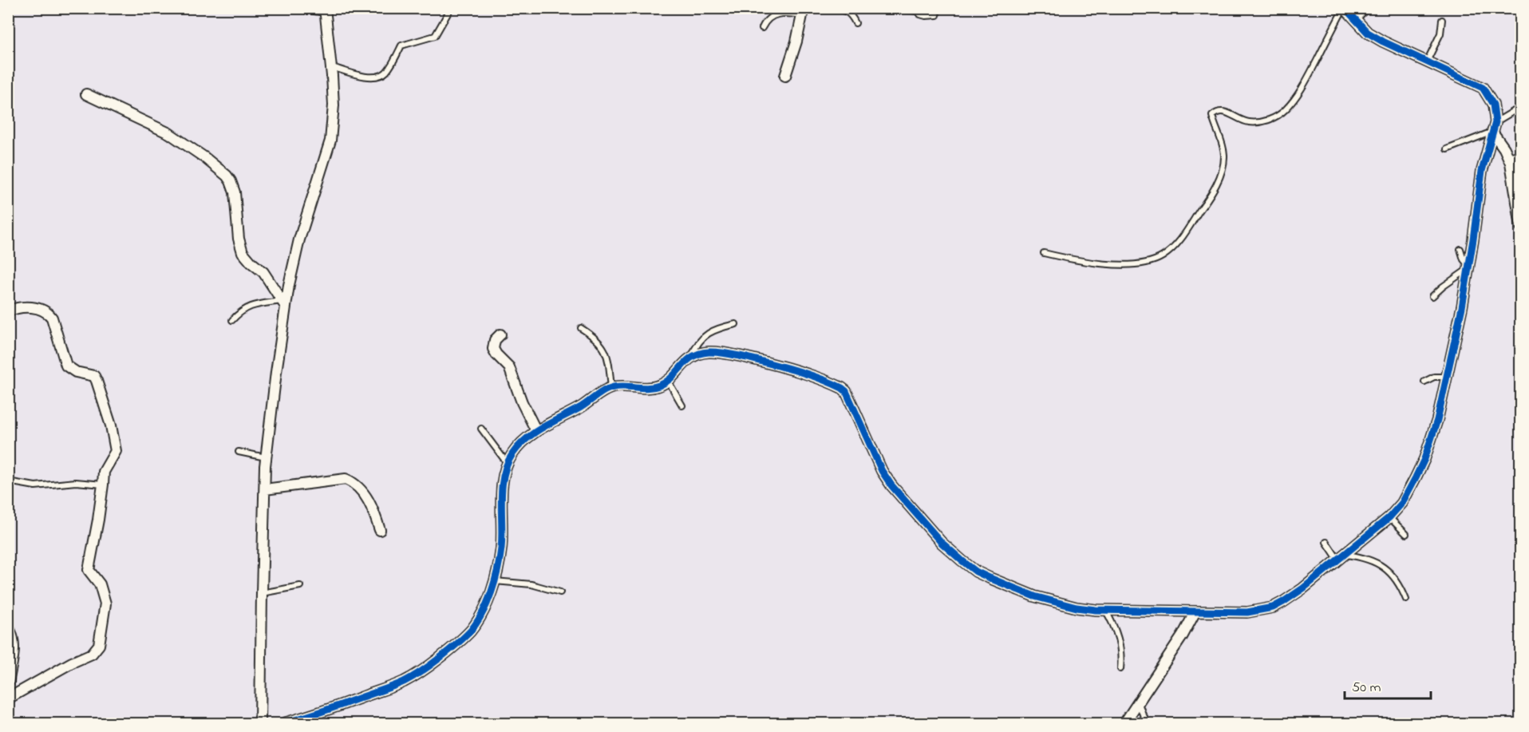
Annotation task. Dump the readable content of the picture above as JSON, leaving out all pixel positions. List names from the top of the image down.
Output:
{
  "scale_bar": "50 m"
}
